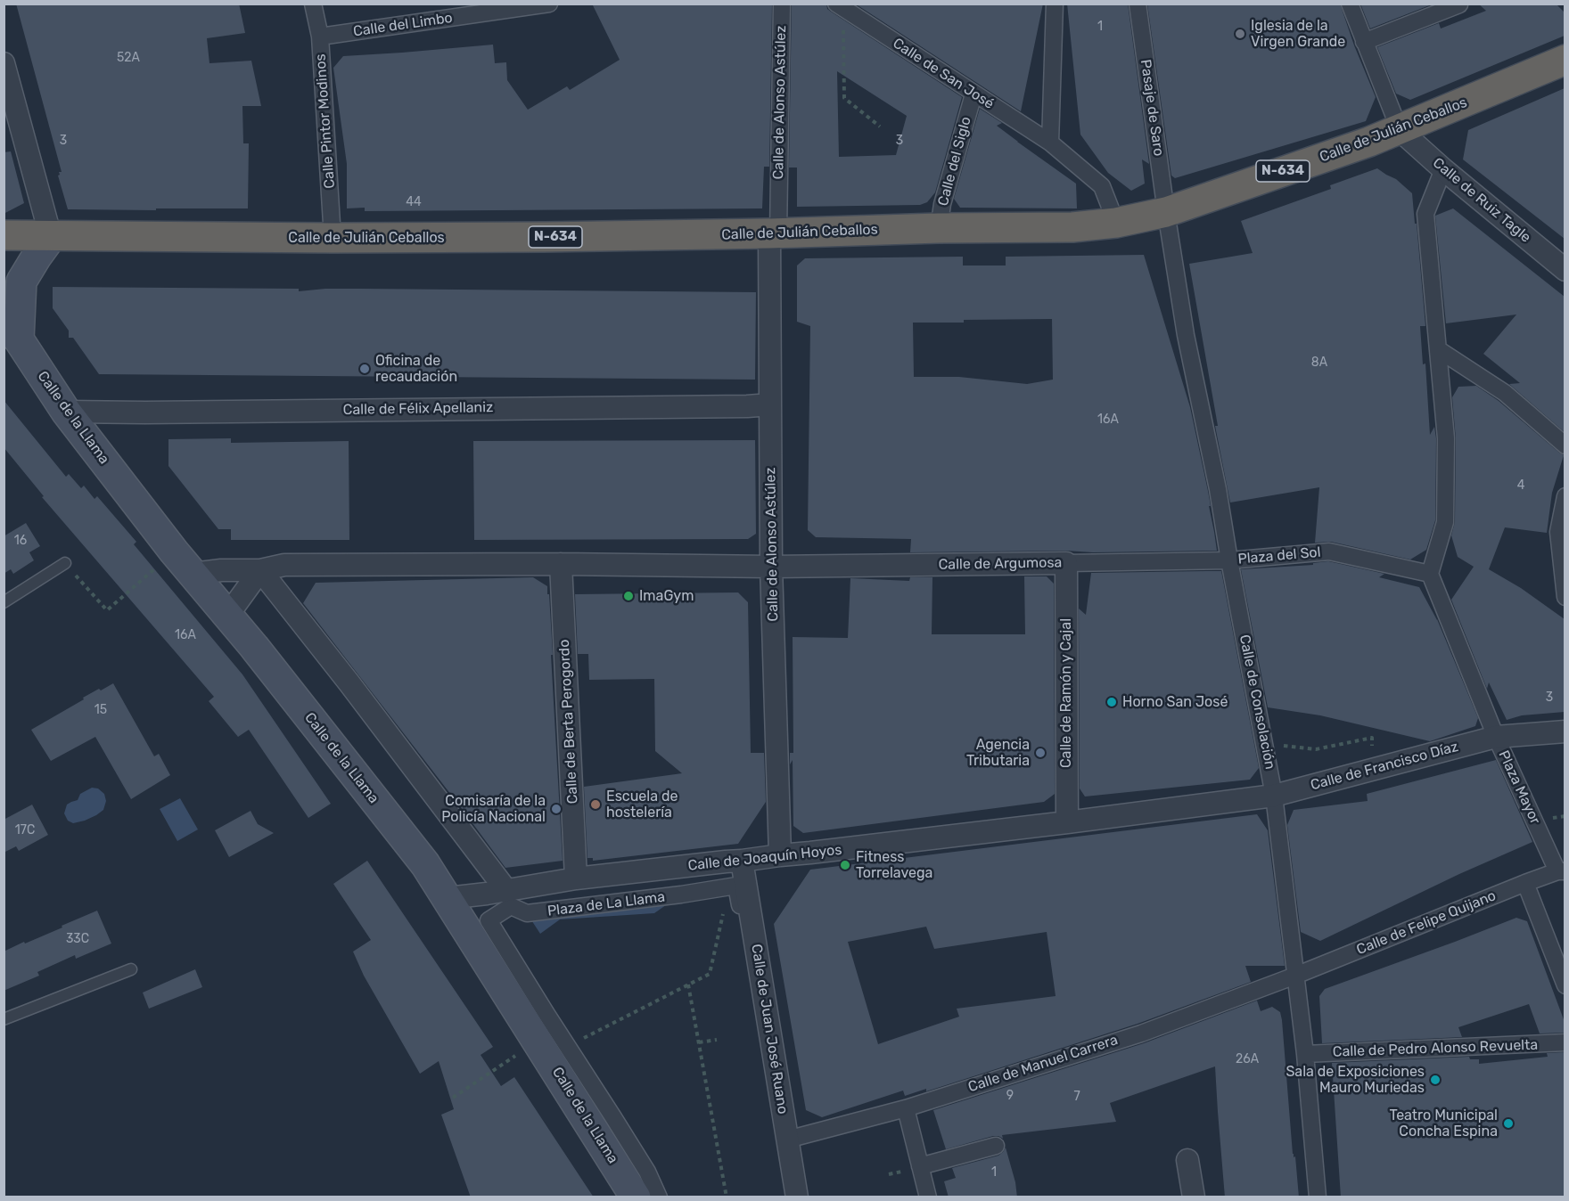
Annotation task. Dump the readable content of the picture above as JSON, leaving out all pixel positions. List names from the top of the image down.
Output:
{
  "streets": {
    "highway": ["Calle de Julián Ceballos", "N-634"],
    "main road": ["Calle de la Llama"],
    "street": [
      "Calle del Limbo",
      "Calle de San José",
      "Calle de Alonso Astúlez",
      "Pasaje de Saro",
      "Calle Pintor Modinos",
      "Calle del Siglo",
      "Calle de Ruiz Tagle",
      "Calle de Félix Apellaniz",
      "Plaza del Sol",
      "Calle de Argumosa",
      "Calle de Ramón y Cajal",
      "Calle de Consolación",
      "Calle de Berta Perogordo",
      "Calle de Francisco Díaz",
      "Plaza Mayor",
      "Calle de Joaquín Hoyos",
      "Plaza de La Llama",
      "Calle de Felipe Quijano",
      "Calle de Juan José Ruano",
      "Calle de Pedro Alonso Revuelta",
      "Calle de Manuel Carrera"
    ]
  },
  "crossings": [
    ["Calle del Limbo", "Calle Pintor Modinos"],
    ["Calle de San José", "Calle del Siglo"],
    ["Calle de Alonso Astúlez", "Calle de Julián Ceballos"],
    ["Calle de Alonso Astúlez", "Calle de Félix Apellaniz"],
    ["Calle de Alonso Astúlez", "Calle de Argumosa"],
    ["Calle de Alonso Astúlez", "Calle de Joaquín Hoyos"],
    ["Pasaje de Saro", "Calle de Julián Ceballos"],
    ["Pasaje de Saro", "Calle de Consolación"],
    ["Calle Pintor Modinos", "Calle de Julián Ceballos"],
    ["Calle de Julián Ceballos", "Calle del Siglo"],
    ["Calle de Julián Ceballos", "Calle de Ruiz Tagle"],
    ["Calle de Julián Ceballos", "Calle de la Llama"],
    ["Calle de Julián Ceballos", "Calle de Consolación"],
    ["Calle de Félix Apellaniz", "Calle de la Llama"],
    ["Calle de la Llama", "Calle de Joaquín Hoyos"],
    ["Plaza del Sol", "Calle de Argumosa"],
    ["Plaza del Sol", "Calle de Consolación"],
    ["Calle de Argumosa", "Calle de Ramón y Cajal"],
    ["Calle de Argumosa", "Calle de Consolación"],
    ["Calle de Ramón y Cajal", "Calle de Joaquín Hoyos"],
    ["Calle de Consolación", "Calle de Francisco Díaz"],
    ["Calle de Consolación", "Calle de Joaquín Hoyos"],
    ["Calle de Consolación", "Calle de Felipe Quijano"],
    ["Calle de Consolación", "Calle de Pedro Alonso Revuelta"],
    ["Calle de Consolación", "Calle de Manuel Carrera"],
    ["Calle de Berta Perogordo", "Calle de Joaquín Hoyos"],
    ["Calle de Francisco Díaz", "Plaza Mayor"],
    ["Calle de Francisco Díaz", "Calle de Joaquín Hoyos"],
    ["Plaza Mayor", "Calle de Felipe Quijano"],
    ["Calle de Joaquín Hoyos", "Calle de Juan José Ruano"],
    ["Calle de Felipe Quijano", "Calle de Manuel Carrera"],
    ["Calle de Juan José Ruano", "Calle de Manuel Carrera"]
  ],
  "places": [
    "Iglesia de la Virgen Grande",
    "Oficina de recaudación",
    "ImaGym",
    "Horno San José",
    "Agencia Tributaria",
    "Escuela de hostelería",
    "Comisaría de la Policía Nacional",
    "Fitness Torrelavega",
    "Sala de Exposiciones Mauro Muriedas",
    "Teatro Municipal Concha Espina"
  ],
  "house_numbers": [
    "1",
    "52A",
    "3",
    "3",
    "44",
    "8A",
    "16A",
    "4",
    "16",
    "16A",
    "3",
    "15",
    "17C",
    "33C",
    "26A",
    "9",
    "7",
    "1"
  ]
}
